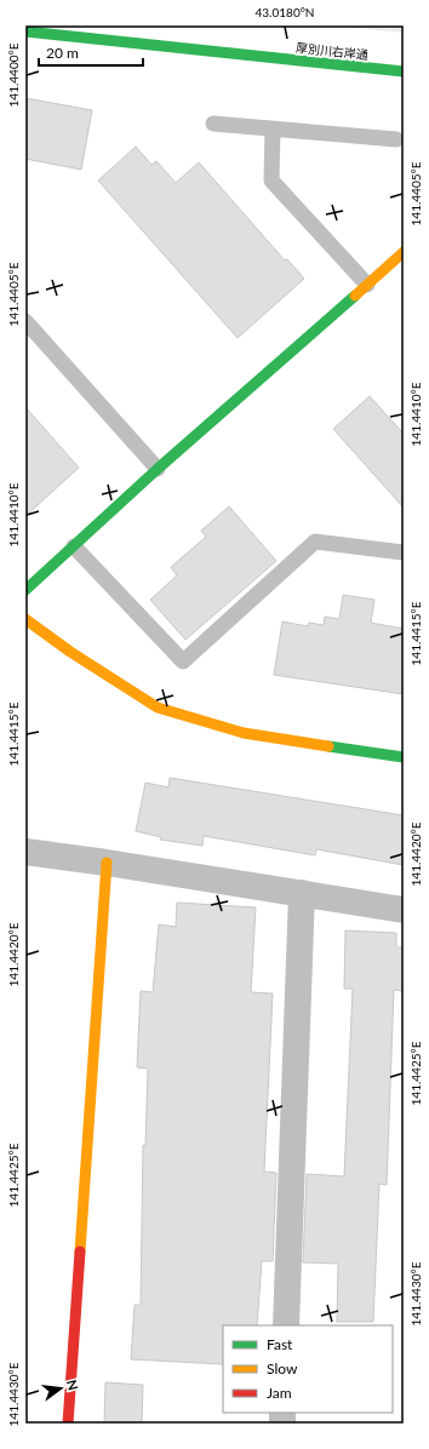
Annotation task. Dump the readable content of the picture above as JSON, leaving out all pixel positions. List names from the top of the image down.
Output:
{
  "streets": {
    "street": ["厚別川右岸通"]
  },
  "legend": ["Fast", "Slow", "Jam"],
  "scale_bar": "20 m",
  "north": "right",
  "coordinates": [
    "43.0180°N",
    "141.4400°E",
    "141.4405°E",
    "141.4410°E",
    "141.4415°E",
    "141.4420°E",
    "141.4425°E",
    "141.4430°E"
  ]
}
